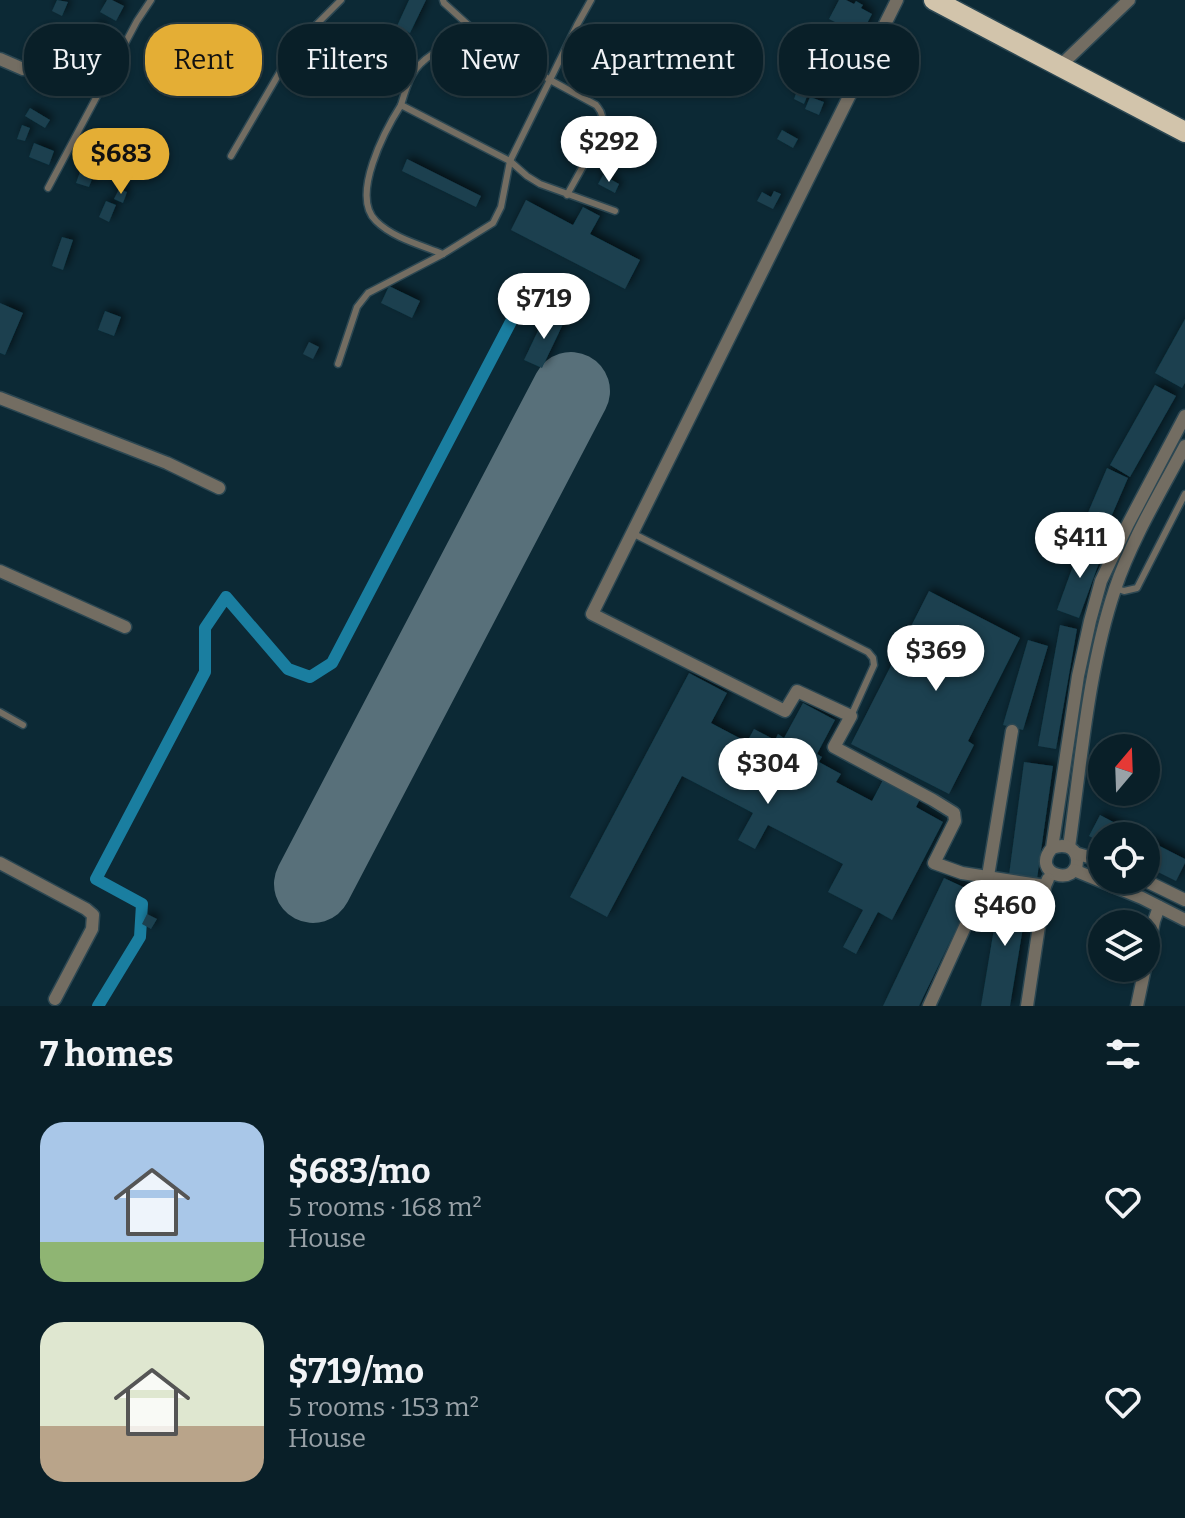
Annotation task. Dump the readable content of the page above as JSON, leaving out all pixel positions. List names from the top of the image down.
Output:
{
  "north": "top",
  "page": {
    "chip": [
      "Buy",
      "Rent",
      "Filters",
      "New",
      "Apartment",
      "House"
    ],
    "price": [
      "$292",
      "$683",
      "$719",
      "$411",
      "$369",
      "$304",
      "$460"
    ],
    "heading": "7 homes",
    "list": [
      {
        "name": "$683/mo",
        "note": "5 rooms · 168 m² · House"
      },
      {
        "name": "$719/mo",
        "note": "5 rooms · 153 m² · House"
      }
    ]
  }
}
